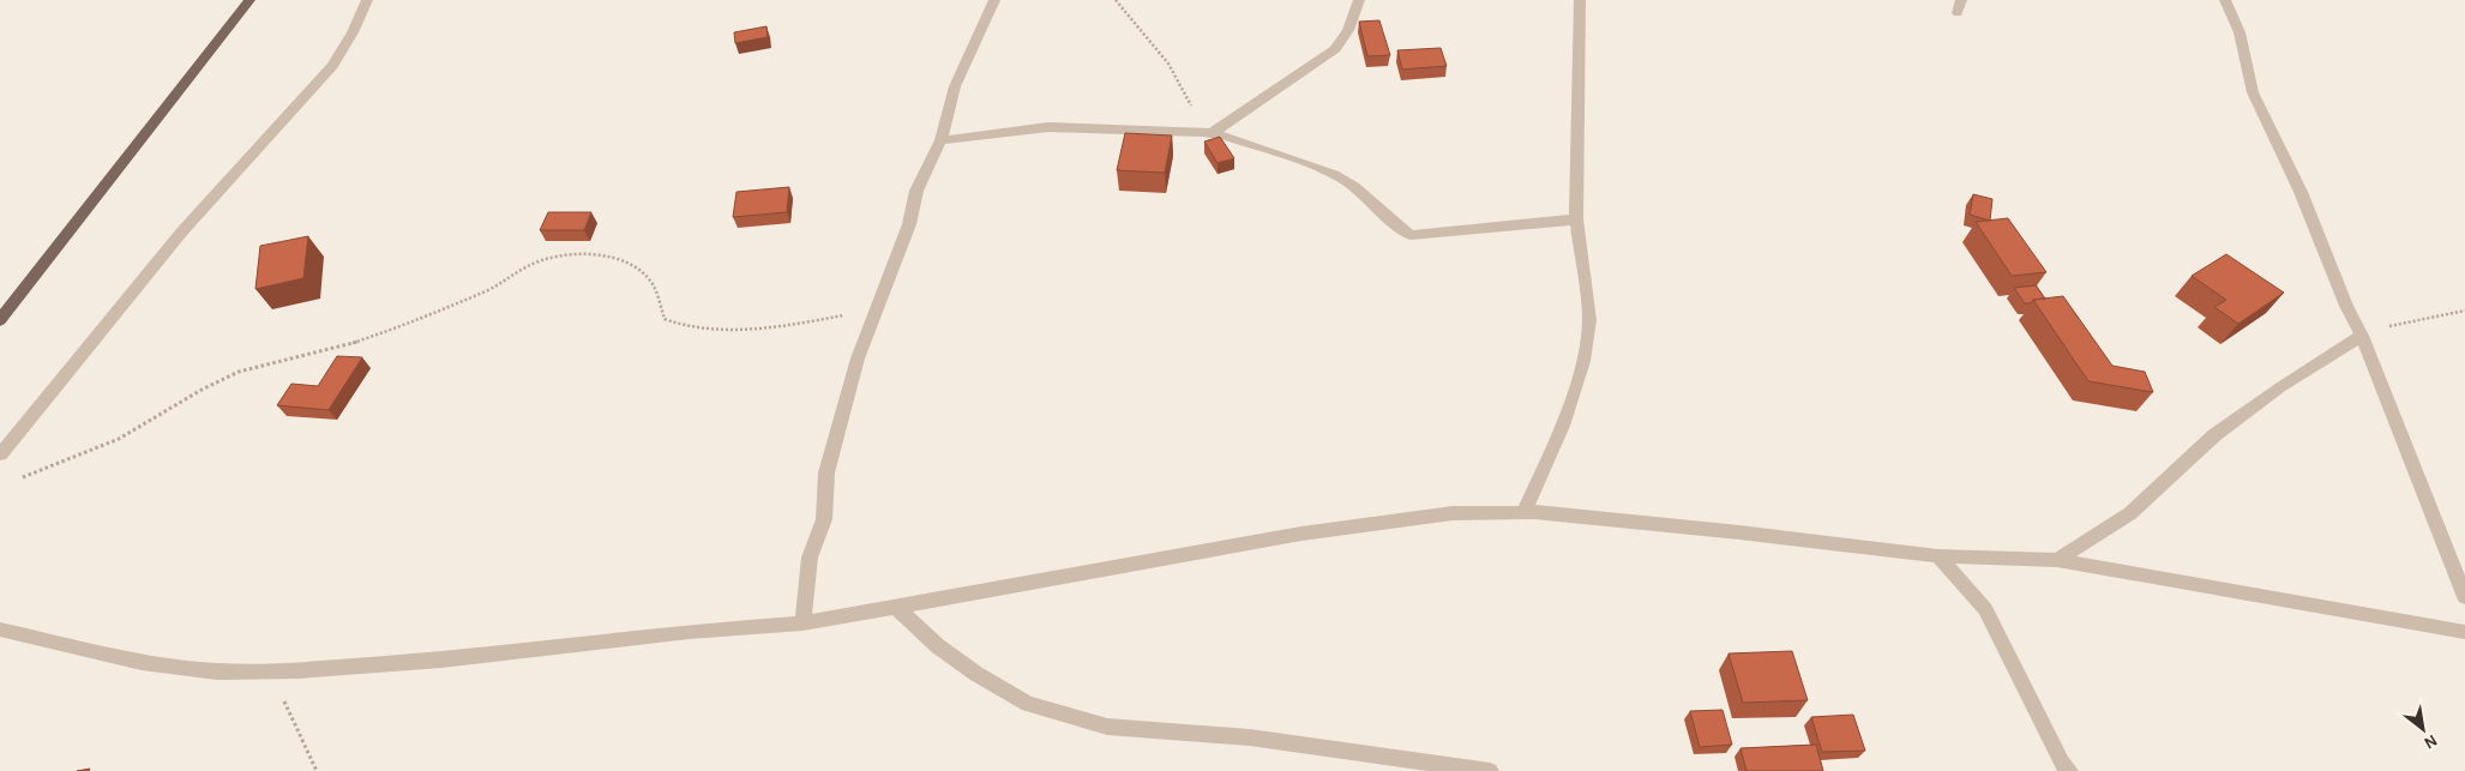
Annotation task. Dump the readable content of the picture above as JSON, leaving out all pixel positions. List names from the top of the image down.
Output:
{
  "north": "bottom right"
}
